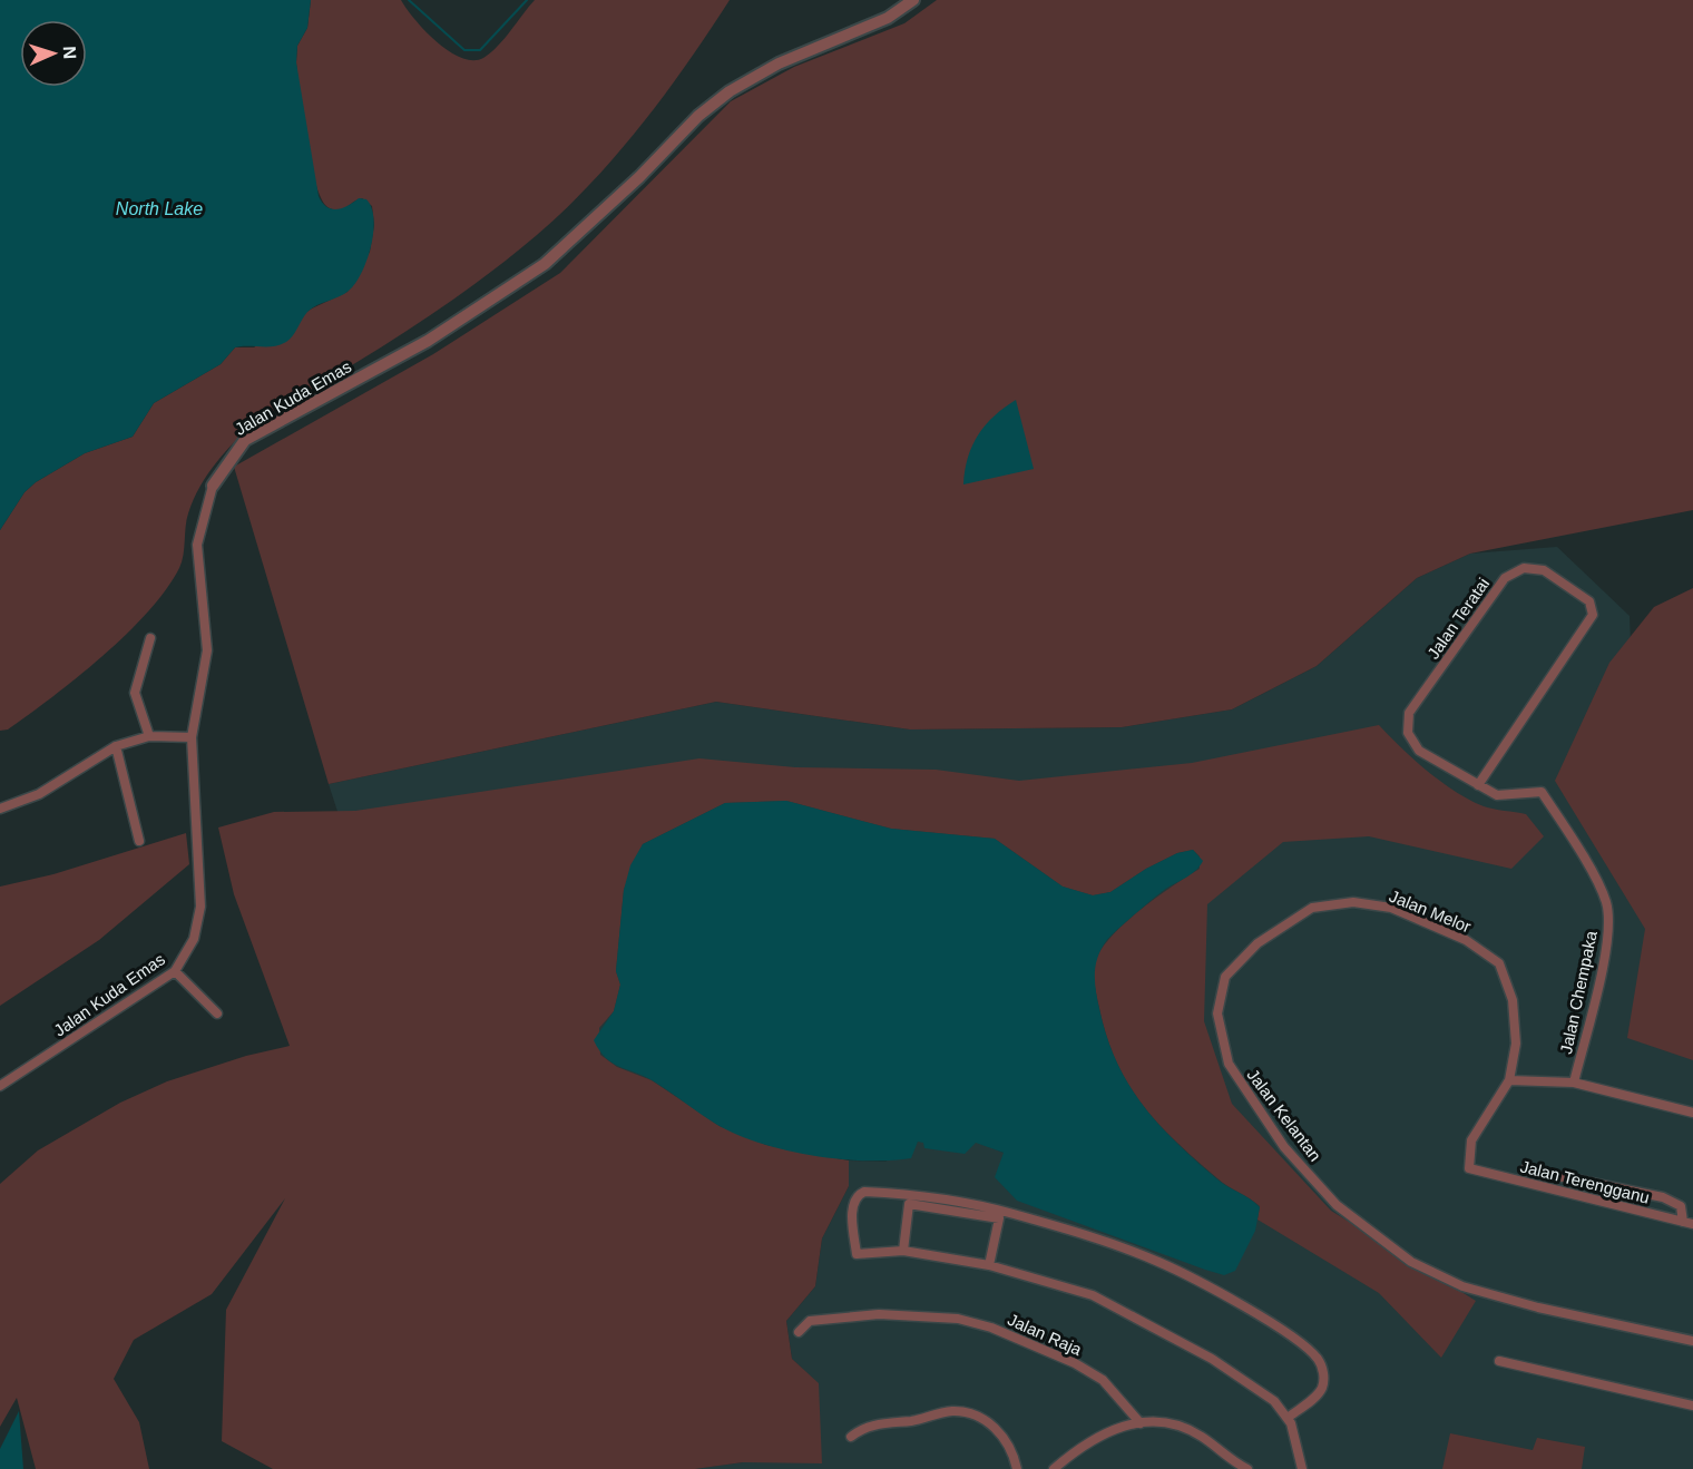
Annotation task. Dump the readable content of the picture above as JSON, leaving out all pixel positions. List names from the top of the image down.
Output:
{
  "streets": {
    "street": [
      "Jalan Kuda Emas",
      "Jalan Teratai",
      "Jalan Melor",
      "Jalan Chempaka",
      "Jalan Kelantan",
      "Jalan Terengganu",
      "Jalan Raja"
    ]
  },
  "crossings": [
    ["Jalan Teratai", "Jalan Chempaka"],
    ["Jalan Melor", "Jalan Kelantan"],
    ["Jalan Melor", "Jalan Terengganu"]
  ],
  "water": ["North Lake"],
  "north": "right"
}
